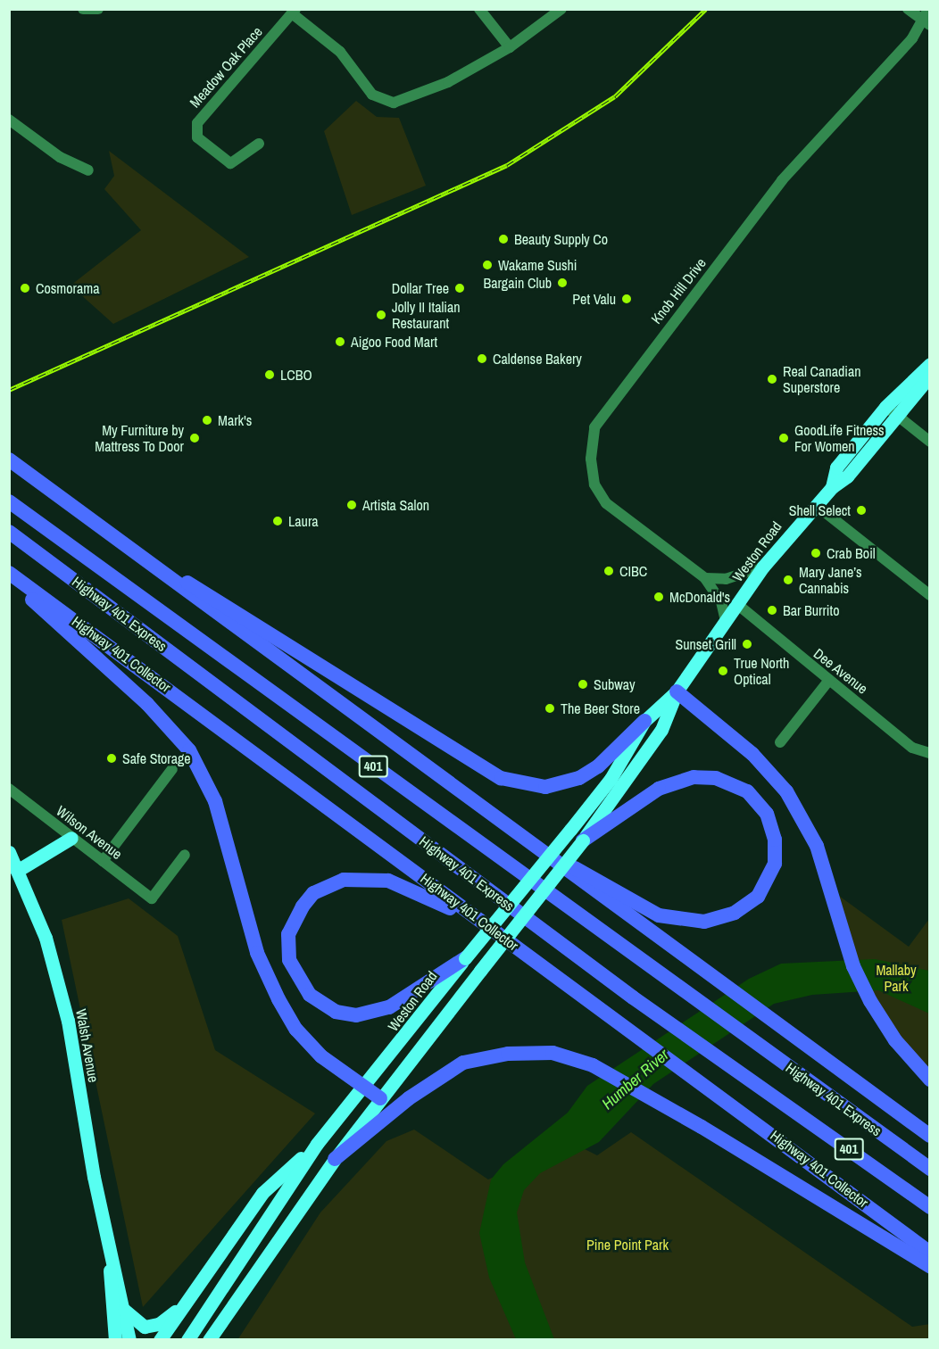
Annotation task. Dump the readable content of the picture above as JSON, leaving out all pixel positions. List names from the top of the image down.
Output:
{
  "streets": {
    "highway": ["Highway 401 Express", "Highway 401 Collector", "401"],
    "main road": ["Weston Road", "Walsh Avenue"],
    "street": [
      "Meadow Oak Place",
      "Knob Hill Drive",
      "Dee Avenue",
      "Wilson Avenue"
    ]
  },
  "crossings": [
    ["Knob Hill Drive", "Weston Road"],
    ["Weston Road", "Dee Avenue"]
  ],
  "water": ["Humber River"],
  "parks": ["Mallaby Park", "Pine Point Park"],
  "places": [
    "Beauty Supply Co",
    "Wakame Sushi",
    "Bargain Club",
    "Cosmorama",
    "Dollar Tree",
    "Pet Valu",
    "Jolly II Italian Restaurant",
    "Aigoo Food Mart",
    "Caldense Bakery",
    "LCBO",
    "Real Canadian Superstore",
    "Mark's",
    "My Furniture by Mattress To Door",
    "GoodLife Fitness For Women",
    "Artista Salon",
    "Shell Select",
    "Laura",
    "Crab Boil",
    "CIBC",
    "Mary Jane’s Cannabis",
    "McDonald's",
    "Bar Burrito",
    "Sunset Grill",
    "True North Optical",
    "Subway",
    "The Beer Store",
    "Safe Storage"
  ]
}
